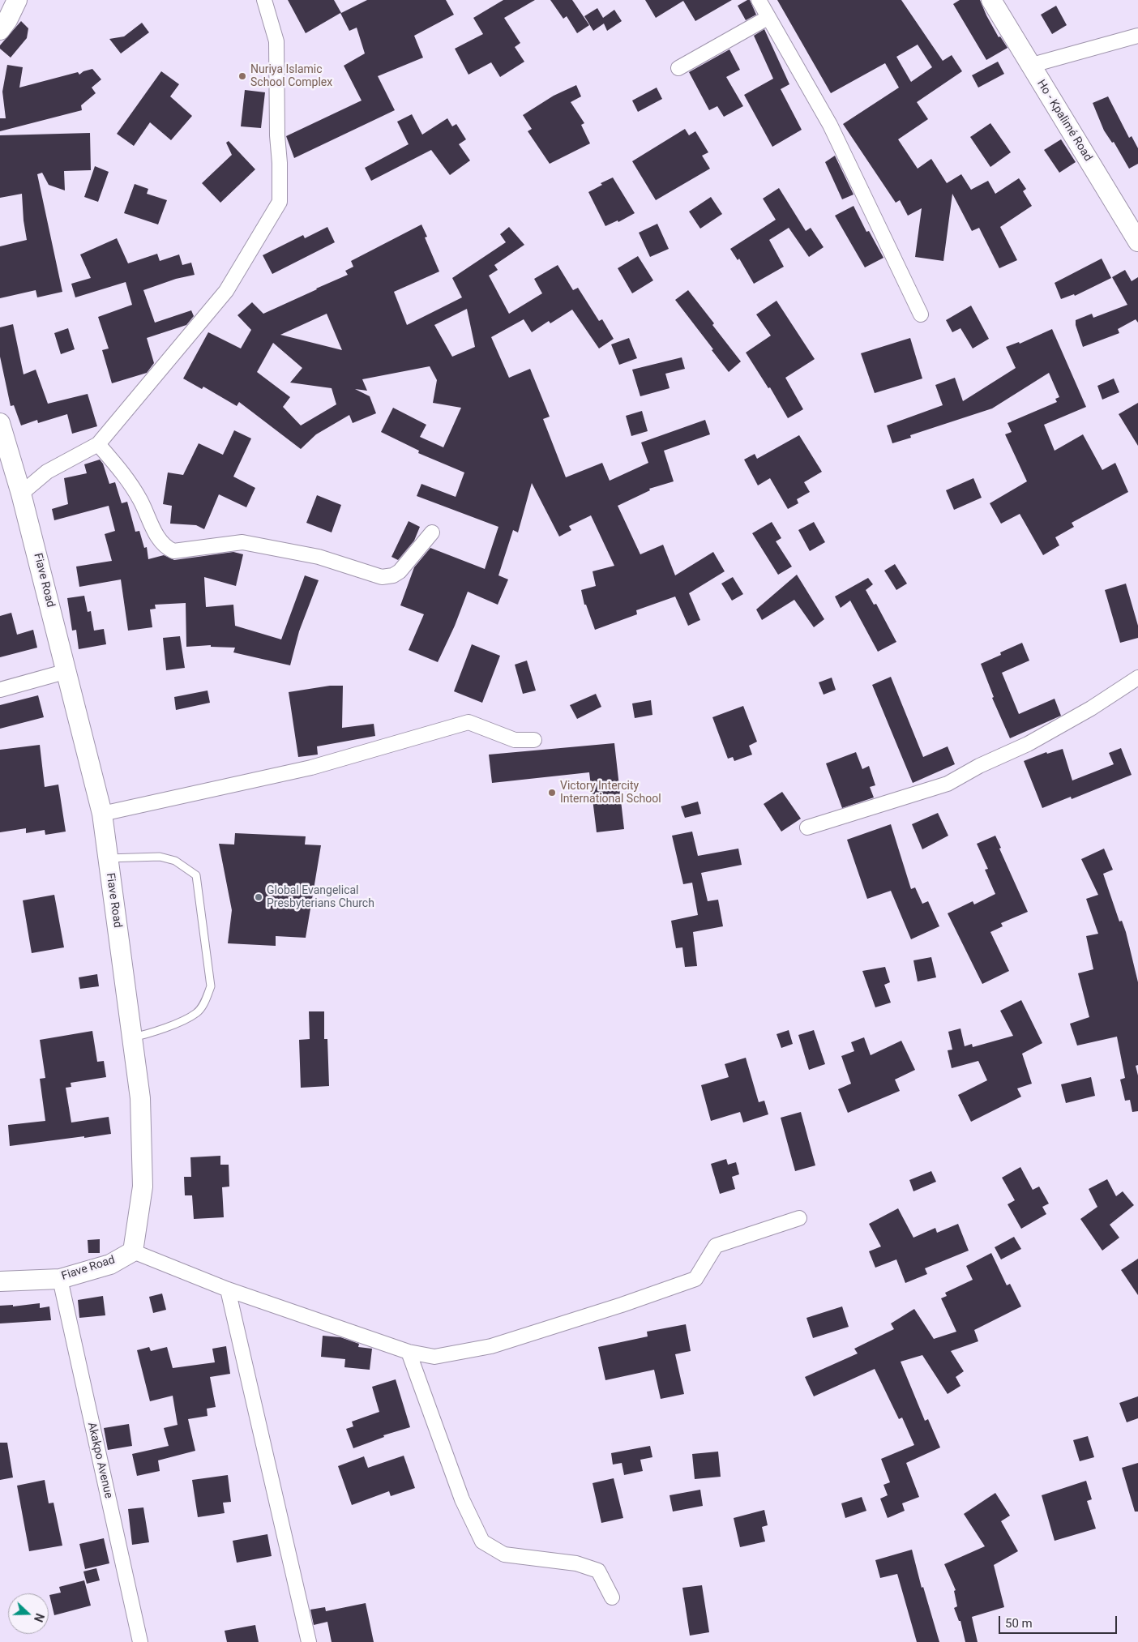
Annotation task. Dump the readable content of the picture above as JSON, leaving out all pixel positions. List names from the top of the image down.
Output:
{
  "streets": {
    "street": ["Ho - Kpalimé Road", "Fiave Road", "Akakpo Avenue"]
  },
  "crossings": [
    ["Fiave Road", "Akakpo Avenue"]
  ],
  "places": ["Nuriya Islamic School Complex", "Victory Intercity International School", "Global Evangelical Presbyterians Church"],
  "scale_bar": "50 m",
  "north": "right"
}
